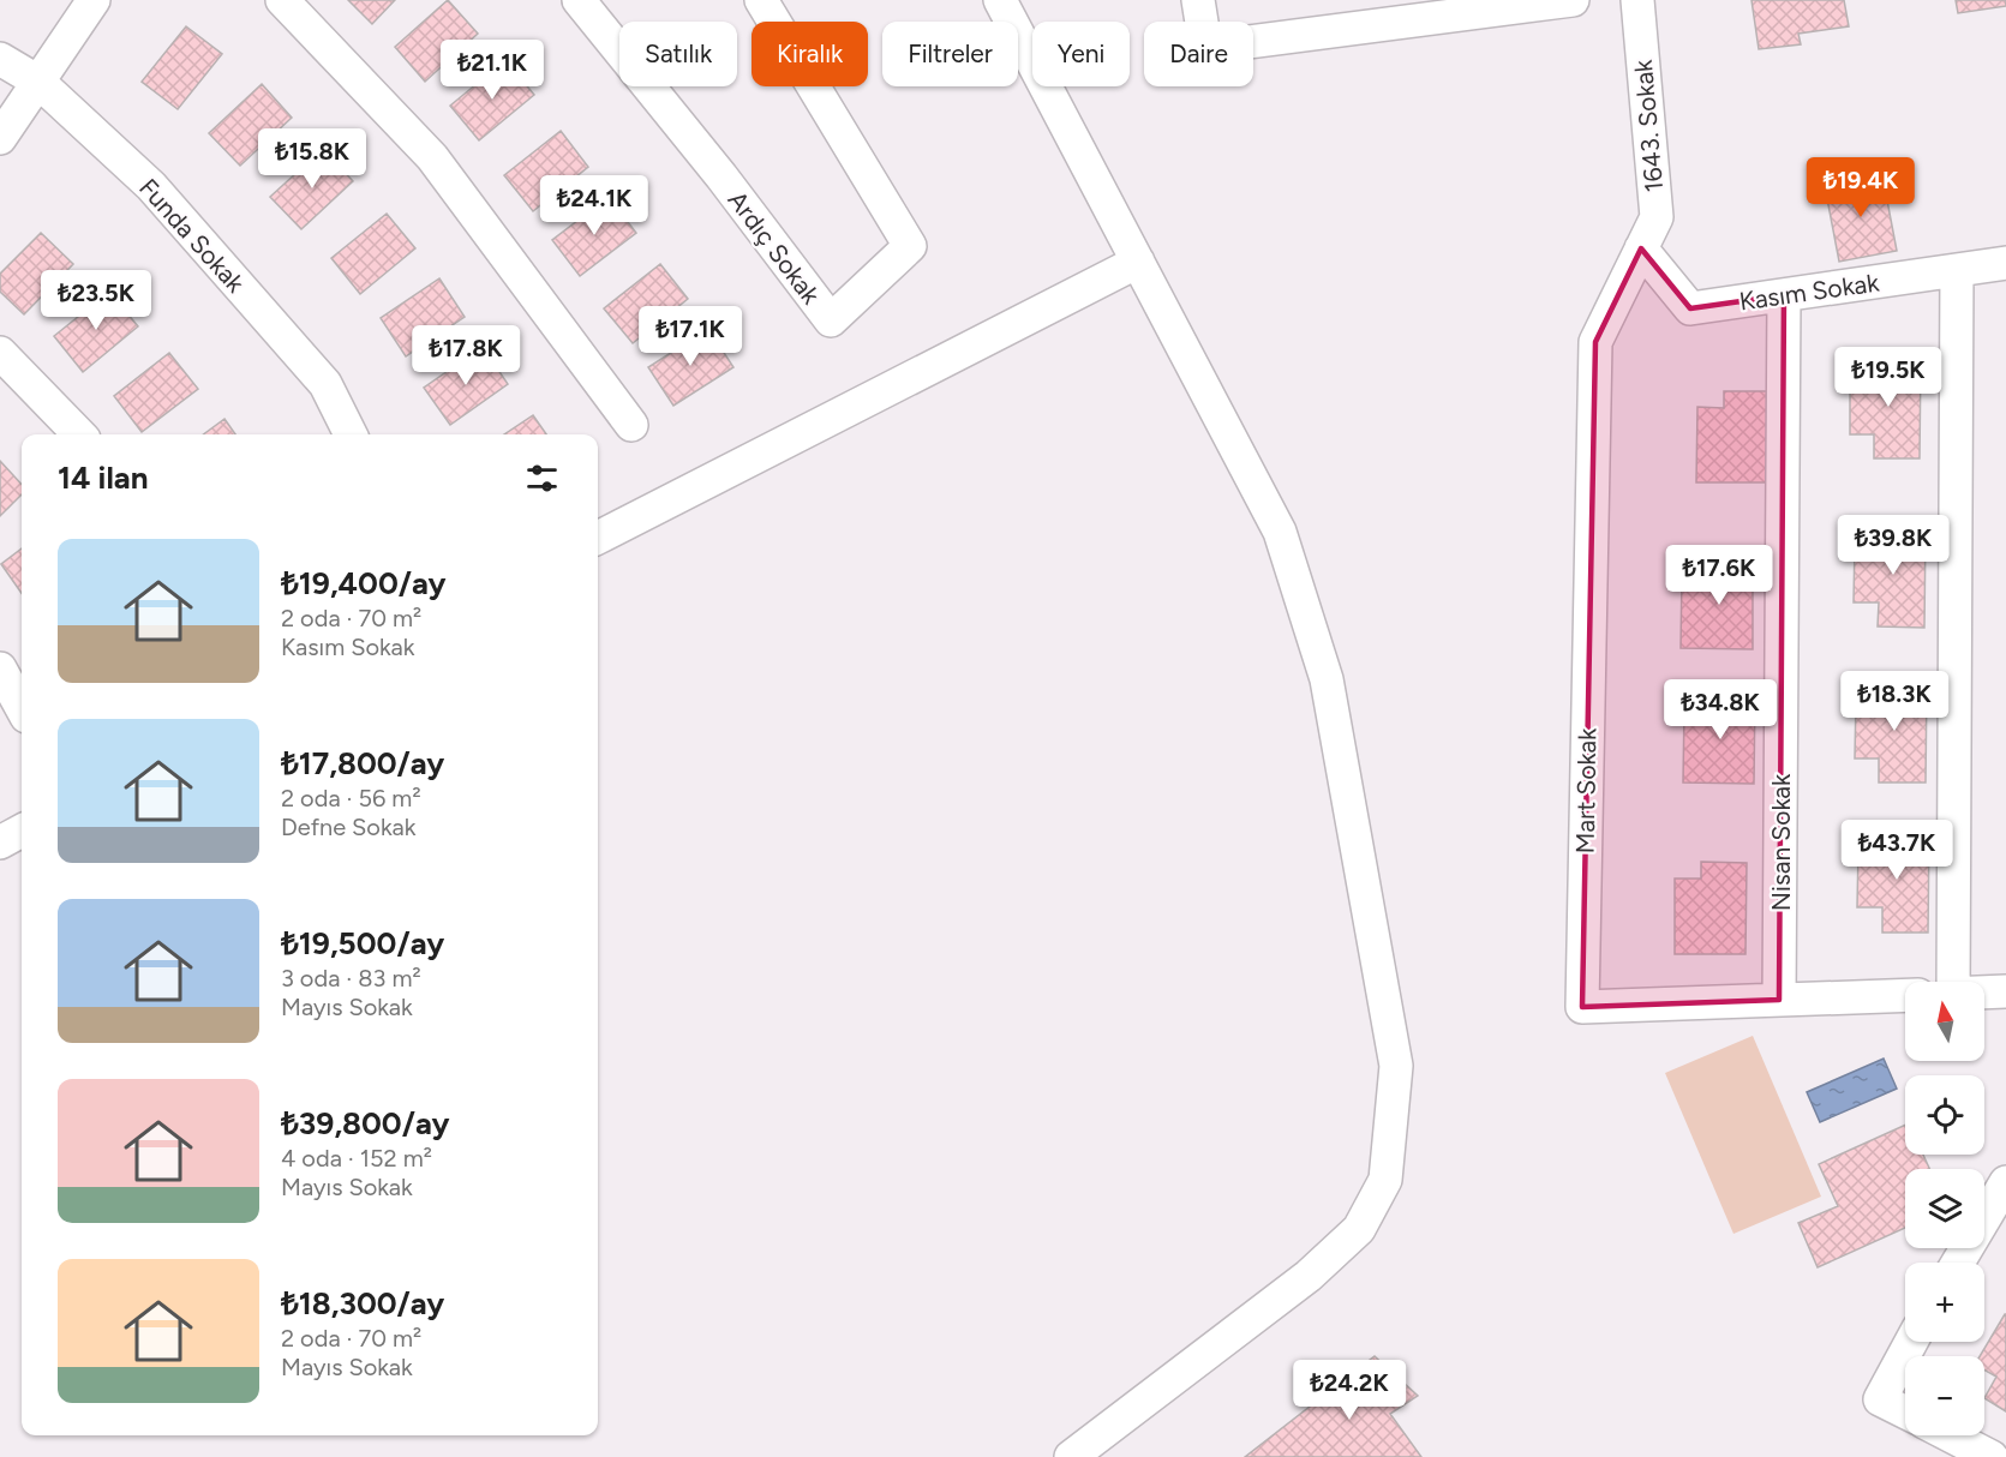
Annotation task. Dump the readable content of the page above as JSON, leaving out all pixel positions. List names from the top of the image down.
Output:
{
  "streets": {
    "street": [
      "1643. Sokak",
      "Funda Sokak",
      "Ardıç Sokak",
      "Kasım Sokak",
      "Mart Sokak",
      "Nisan Sokak"
    ]
  },
  "crossings": [
    ["1643. Sokak", "Kasım Sokak"],
    ["1643. Sokak", "Mart Sokak"],
    ["Kasım Sokak", "Mart Sokak"],
    ["Kasım Sokak", "Nisan Sokak"],
    ["Mart Sokak", "Nisan Sokak"]
  ],
  "north": "top",
  "page": {
    "chip": [
      "Satılık",
      "Kiralık",
      "Filtreler",
      "Yeni",
      "Daire"
    ],
    "price": [
      "₺21.1K",
      "₺15.8K",
      "₺19.4K",
      "₺24.1K",
      "₺23.5K",
      "₺17.1K",
      "₺17.8K",
      "₺19.5K",
      "₺39.8K",
      "₺17.6K",
      "₺18.3K",
      "₺34.8K",
      "₺43.7K",
      "₺24.2K"
    ],
    "heading": "14 ilan",
    "list": [
      {
        "name": "₺19,400/ay",
        "note": "2 oda · 70 m² · Kasım Sokak"
      },
      {
        "name": "₺17,800/ay",
        "note": "2 oda · 56 m² · Defne Sokak"
      },
      {
        "name": "₺19,500/ay",
        "note": "3 oda · 83 m² · Mayıs Sokak"
      },
      {
        "name": "₺39,800/ay",
        "note": "4 oda · 152 m² · Mayıs Sokak"
      },
      {
        "name": "₺18,300/ay",
        "note": "2 oda · 70 m² · Mayıs Sokak"
      }
    ],
    "map_buttons": ["+", "−"]
  }
}
